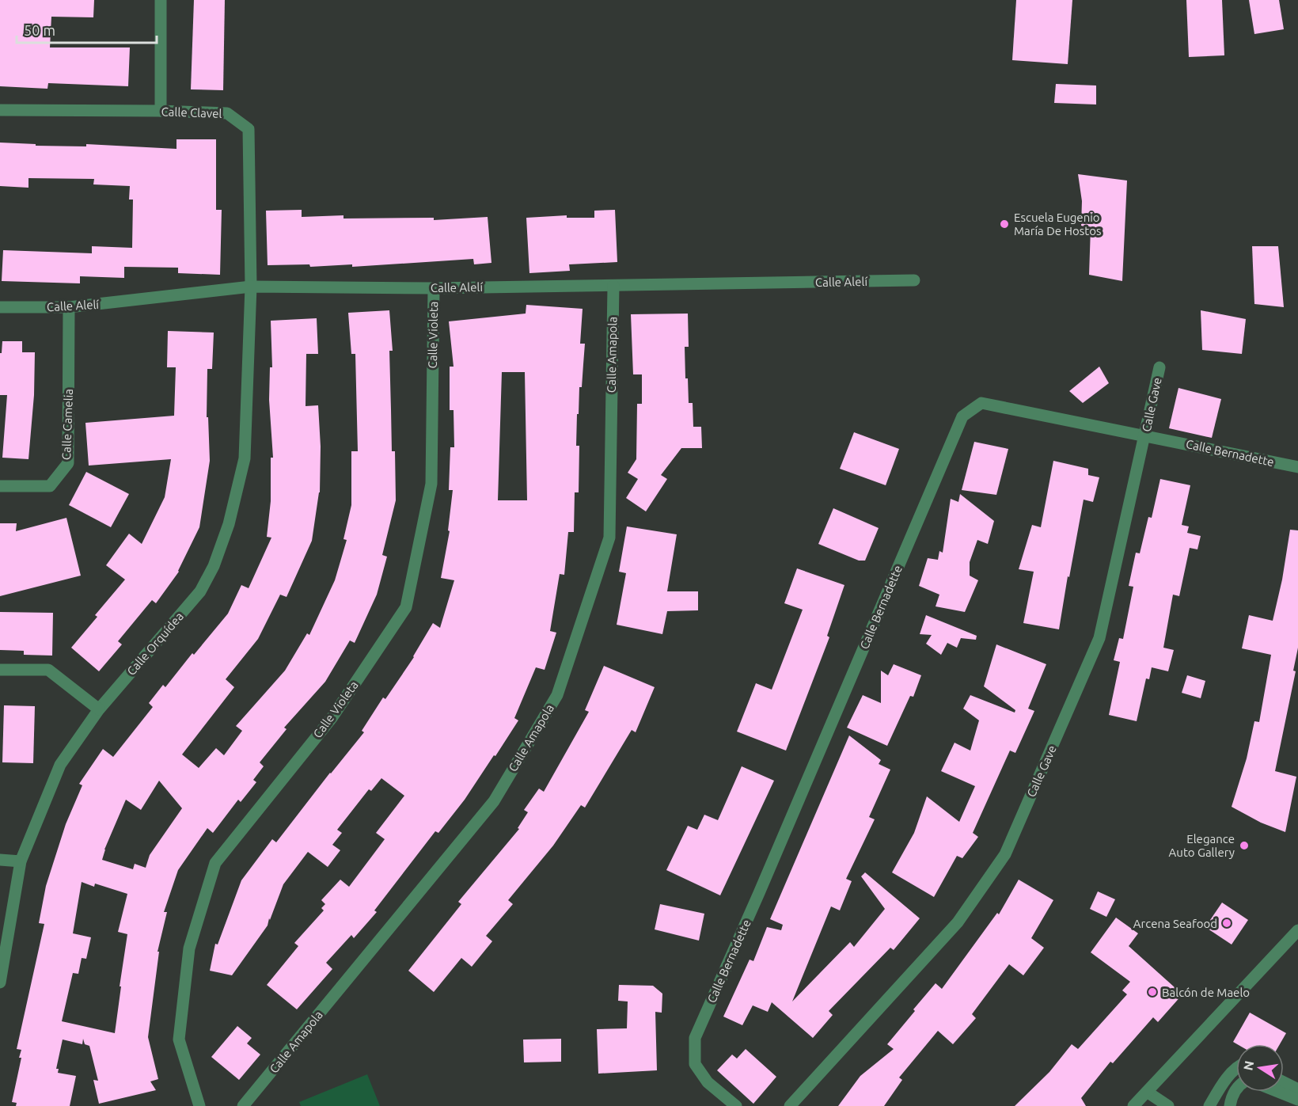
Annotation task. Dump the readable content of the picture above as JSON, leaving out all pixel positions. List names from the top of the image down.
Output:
{
  "streets": {
    "street": [
      "Calle Clavel",
      "Calle Alelí",
      "Calle Violeta",
      "Calle Amapola",
      "Calle Gave",
      "Calle Camelia",
      "Calle Bernadette",
      "Calle Orquídea"
    ]
  },
  "crossings": [
    ["Calle Clavel", "Calle Alelí"],
    ["Calle Clavel", "Calle Orquídea"],
    ["Calle Alelí", "Calle Violeta"],
    ["Calle Alelí", "Calle Amapola"],
    ["Calle Alelí", "Calle Camelia"],
    ["Calle Alelí", "Calle Orquídea"],
    ["Calle Gave", "Calle Bernadette"]
  ],
  "places": [
    "Escuela Eugenio María De Hostos",
    "Elegance Auto Gallery",
    "Arcena Seafood",
    "Balcón de Maelo"
  ],
  "scale_bar": "50 m",
  "north": "left"
}
